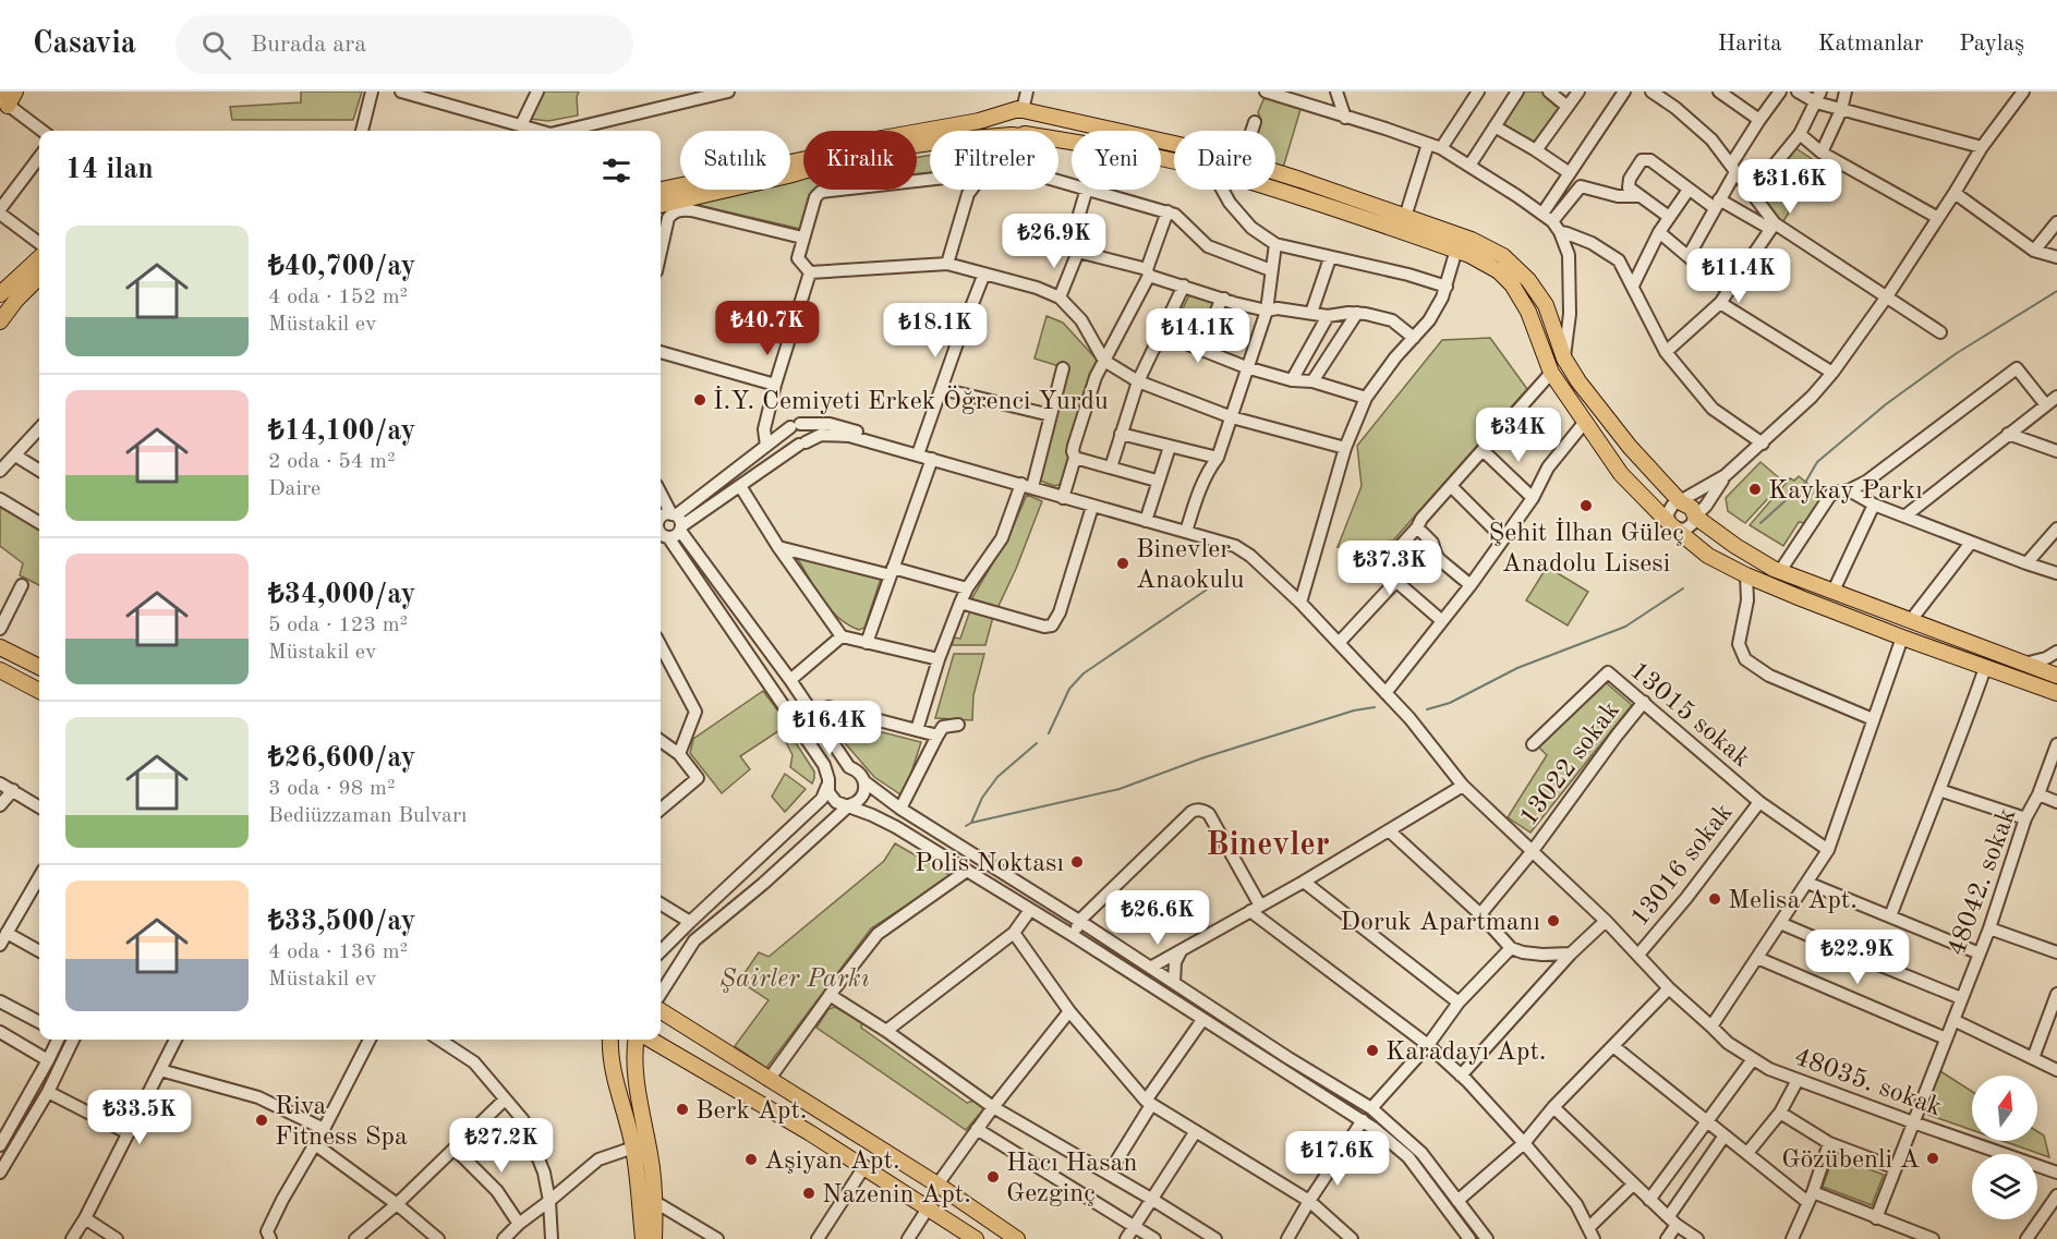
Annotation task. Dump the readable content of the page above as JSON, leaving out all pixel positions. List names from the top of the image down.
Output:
{
  "streets": {
    "street": [
      "13015 sokak",
      "13022 sokak",
      "13016 sokak",
      "48042. sokak",
      "48035. sokak"
    ]
  },
  "crossings": [
    ["13015 sokak", "13022 sokak"],
    ["13015 sokak", "13016 sokak"],
    ["13022 sokak", "48035. sokak"],
    ["13016 sokak", "48035. sokak"],
    ["48042. sokak", "48035. sokak"]
  ],
  "districts": ["Binevler"],
  "parks": ["Şairler Parkı"],
  "places": [
    "İ.Y. Cemiyeti Erkek Öğrenci Yurdu",
    "Kaykay Parkı",
    "Şehit İlhan Güleç Anadolu Lisesi",
    "Binevler Anaokulu",
    "Polis Noktası",
    "Melisa Apt.",
    "Doruk Apartmanı",
    "Karadayı Apt.",
    "Berk Apt.",
    "Riva Fitness Spa",
    "Gözübenli A",
    "Aşiyan Apt.",
    "Hacı Hasan Gezginç",
    "Nazenin Apt."
  ],
  "north": "top",
  "page": {
    "header": "Casavia",
    "search": "Burada ara",
    "nav": ["Harita", "Katmanlar", "Paylaş"],
    "chip": [
      "Satılık",
      "Kiralık",
      "Filtreler",
      "Yeni",
      "Daire"
    ],
    "heading": "14 ilan",
    "price": [
      "₺31.6K",
      "₺26.9K",
      "₺11.4K",
      "₺40.7K",
      "₺18.1K",
      "₺14.1K",
      "₺34K",
      "₺37.3K",
      "₺16.4K",
      "₺26.6K",
      "₺22.9K",
      "₺33.5K",
      "₺27.2K",
      "₺17.6K"
    ],
    "list": [
      {
        "name": "₺40,700/ay",
        "note": "4 oda · 152 m² · Müstakil ev"
      },
      {
        "name": "₺14,100/ay",
        "note": "2 oda · 54 m² · Daire"
      },
      {
        "name": "₺34,000/ay",
        "note": "5 oda · 123 m² · Müstakil ev"
      },
      {
        "name": "₺26,600/ay",
        "note": "3 oda · 98 m² · Bediüzzaman Bulvarı"
      },
      {
        "name": "₺33,500/ay",
        "note": "4 oda · 136 m² · Müstakil ev"
      }
    ]
  }
}
